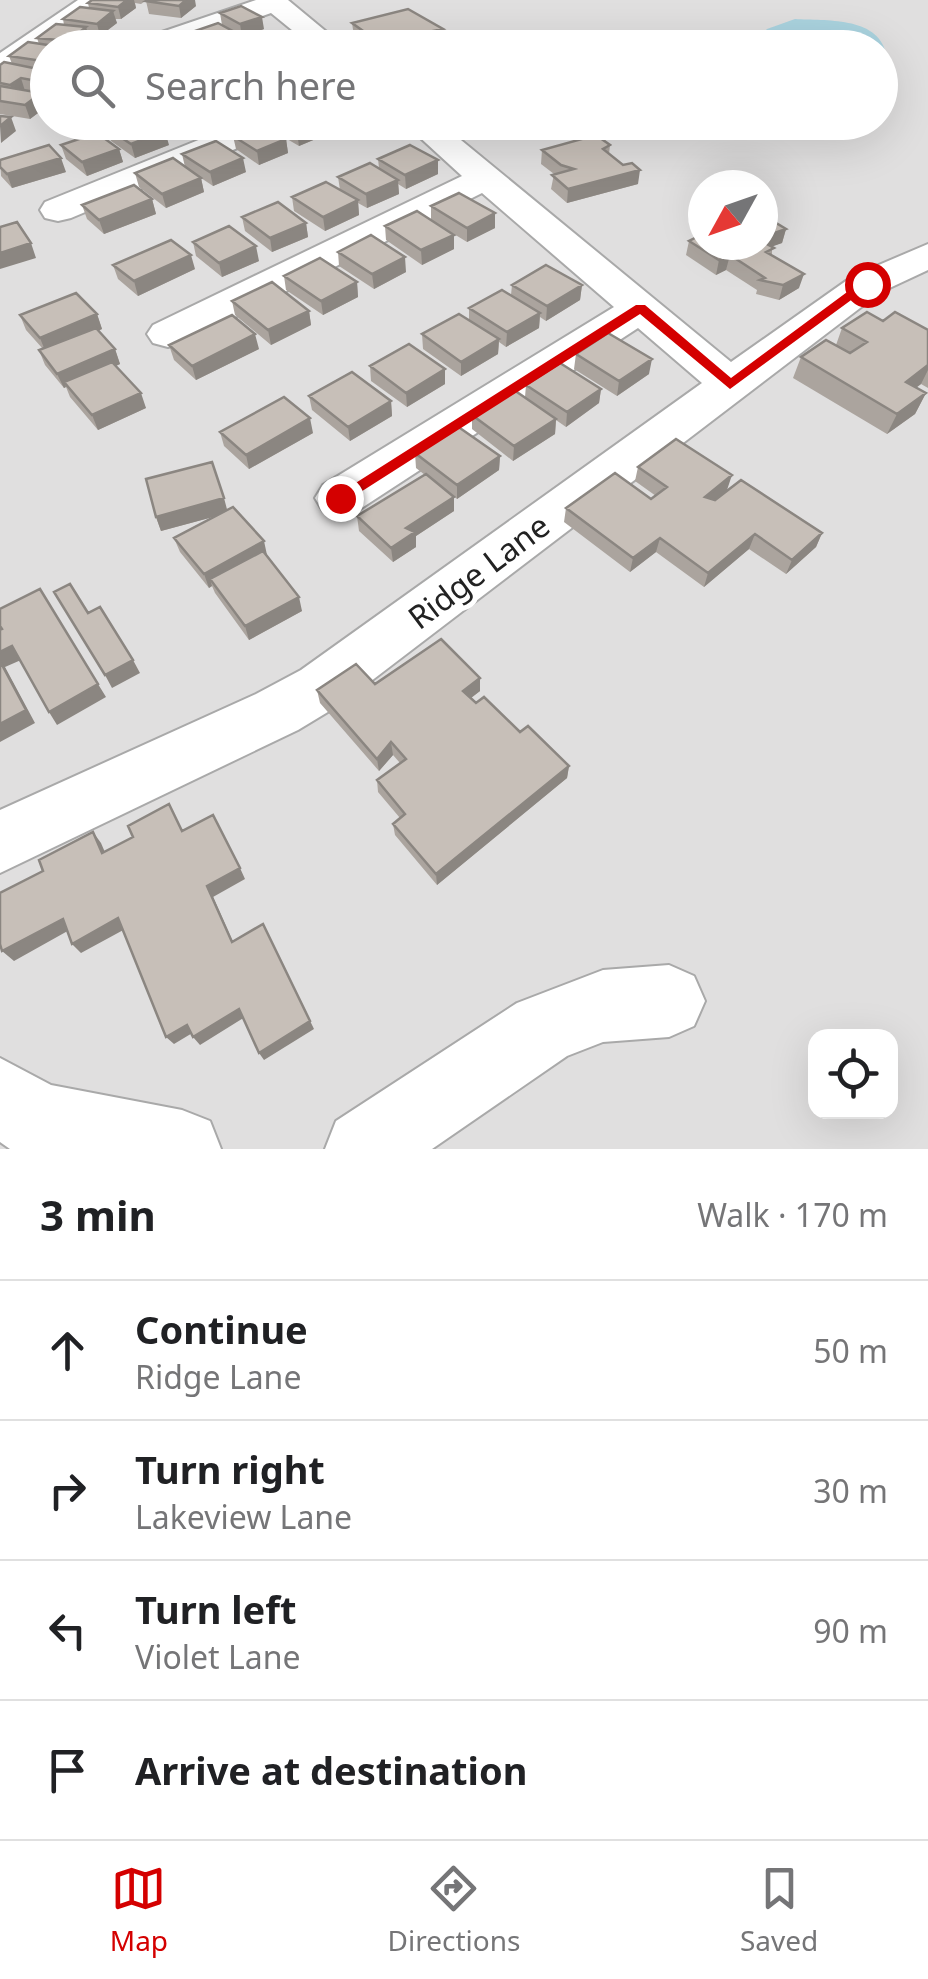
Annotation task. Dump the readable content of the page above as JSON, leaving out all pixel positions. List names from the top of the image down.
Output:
{
  "streets": {
    "street": ["Ridge Lane"]
  },
  "north": "bottom left",
  "page": {
    "search": "Search here",
    "heading": ["3 min", "Walk · 170 m"],
    "list": [
      ["Continue", "Ridge Lane", "50 m"],
      ["Turn right", "Lakeview Lane", "30 m"],
      ["Turn left", "Violet Lane", "90 m"],
      "Arrive at destination"
    ],
    "nav": ["Map", "Directions", "Saved"]
  }
}
